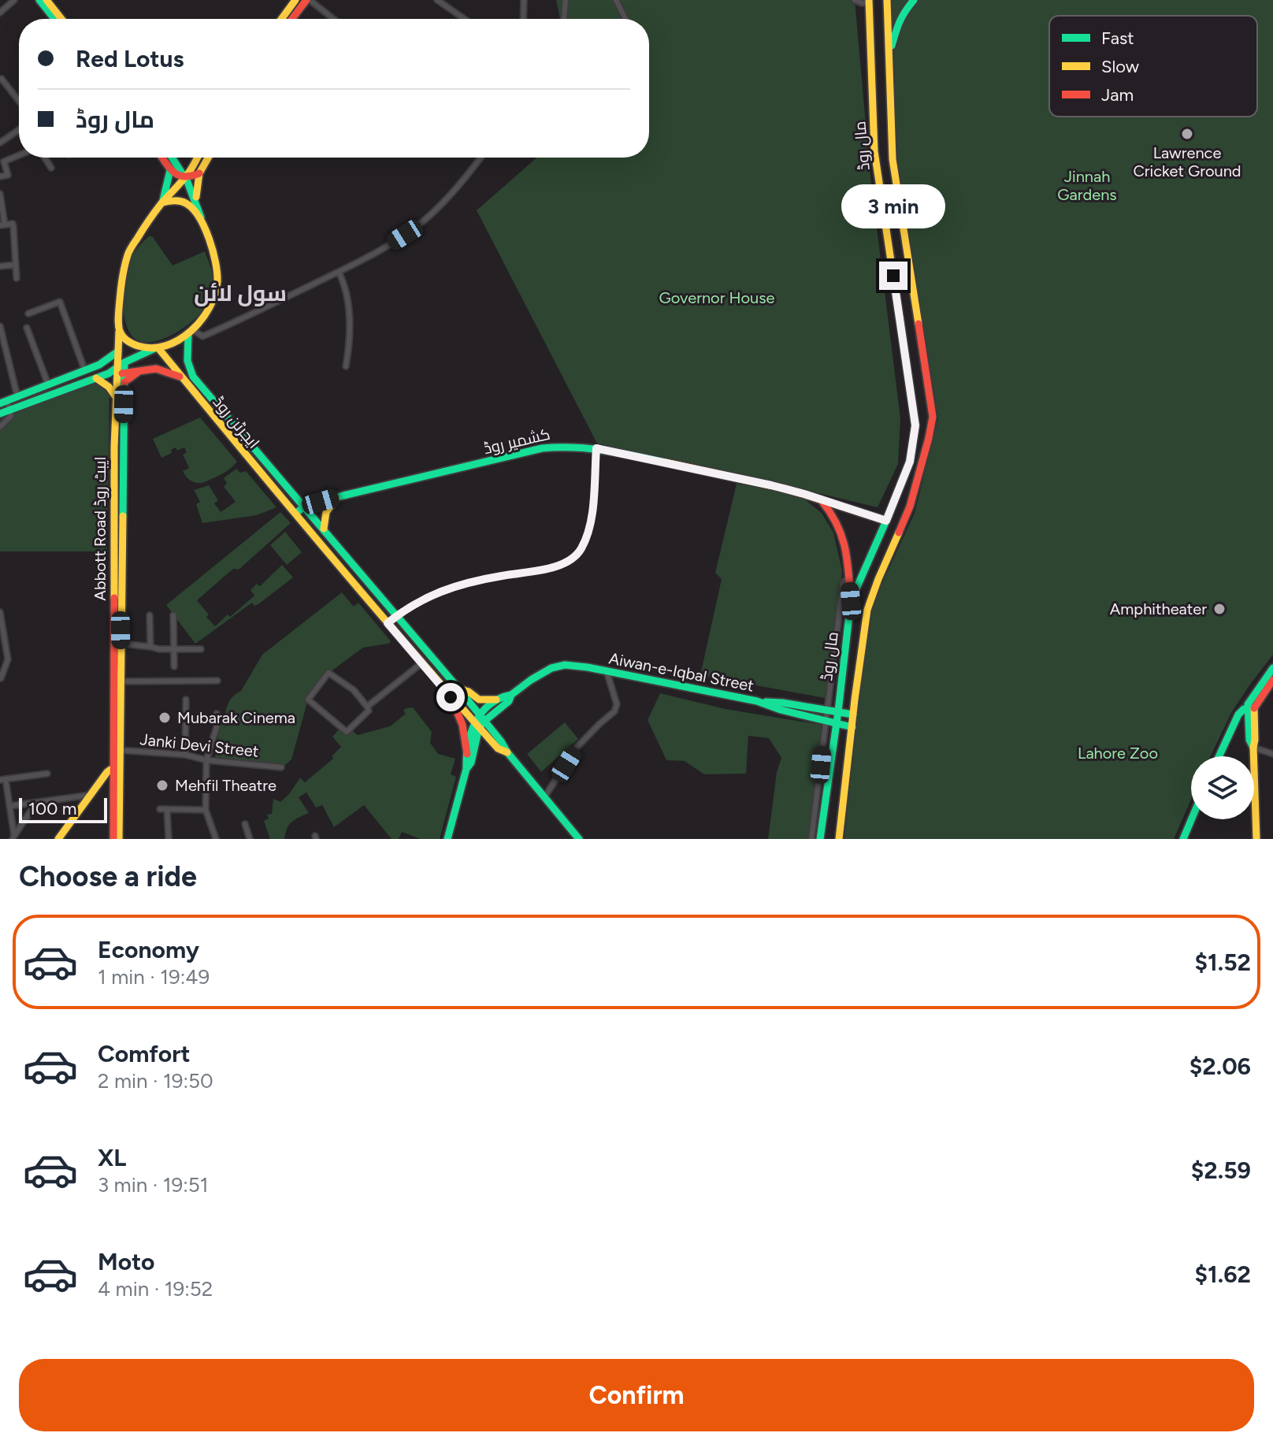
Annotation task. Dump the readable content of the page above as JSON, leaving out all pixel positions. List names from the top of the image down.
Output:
{
  "streets": {
    "main road": [
      "مال روڈ",
      "ایجرٹن روڈ",
      "کشمیر روڈ",
      "Abbott Road ایبٹ روڈ",
      "Aiwan-e-Iqbal Street"
    ],
    "street": ["Janki Devi Street"]
  },
  "crossings": [
    ["مال روڈ", "کشمیر روڈ"],
    ["مال روڈ", "Aiwan-e-Iqbal Street"],
    ["ایجرٹن روڈ", "کشمیر روڈ"],
    ["ایجرٹن روڈ", "Abbott Road ایبٹ روڈ"],
    ["ایجرٹن روڈ", "Aiwan-e-Iqbal Street"],
    ["Abbott Road ایبٹ روڈ", "Janki Devi Street"]
  ],
  "districts": ["سول لائن"],
  "parks": ["Jinnah Gardens", "Governor House", "Lahore Zoo"],
  "places": [
    "Lawrence Cricket Ground",
    "Amphitheater",
    "Mubarak Cinema",
    "Mehfil Theatre"
  ],
  "legend": ["Fast", "Slow", "Jam"],
  "scale_bar": "100 m",
  "page": {
    "banner": ["Red Lotus", "مال روڈ"],
    "bubble": "3 min",
    "scale": "100 m",
    "heading": "Choose a ride",
    "list": [
      {
        "name": "Economy",
        "note": "1 min · 19:49",
        "value": "$1.52"
      },
      {
        "name": "Comfort",
        "note": "2 min · 19:50",
        "value": "$2.06"
      },
      {
        "name": "XL",
        "note": "3 min · 19:51",
        "value": "$2.59"
      },
      {
        "name": "Moto",
        "note": "4 min · 19:52",
        "value": "$1.62"
      }
    ],
    "buttons": "Confirm"
  }
}
